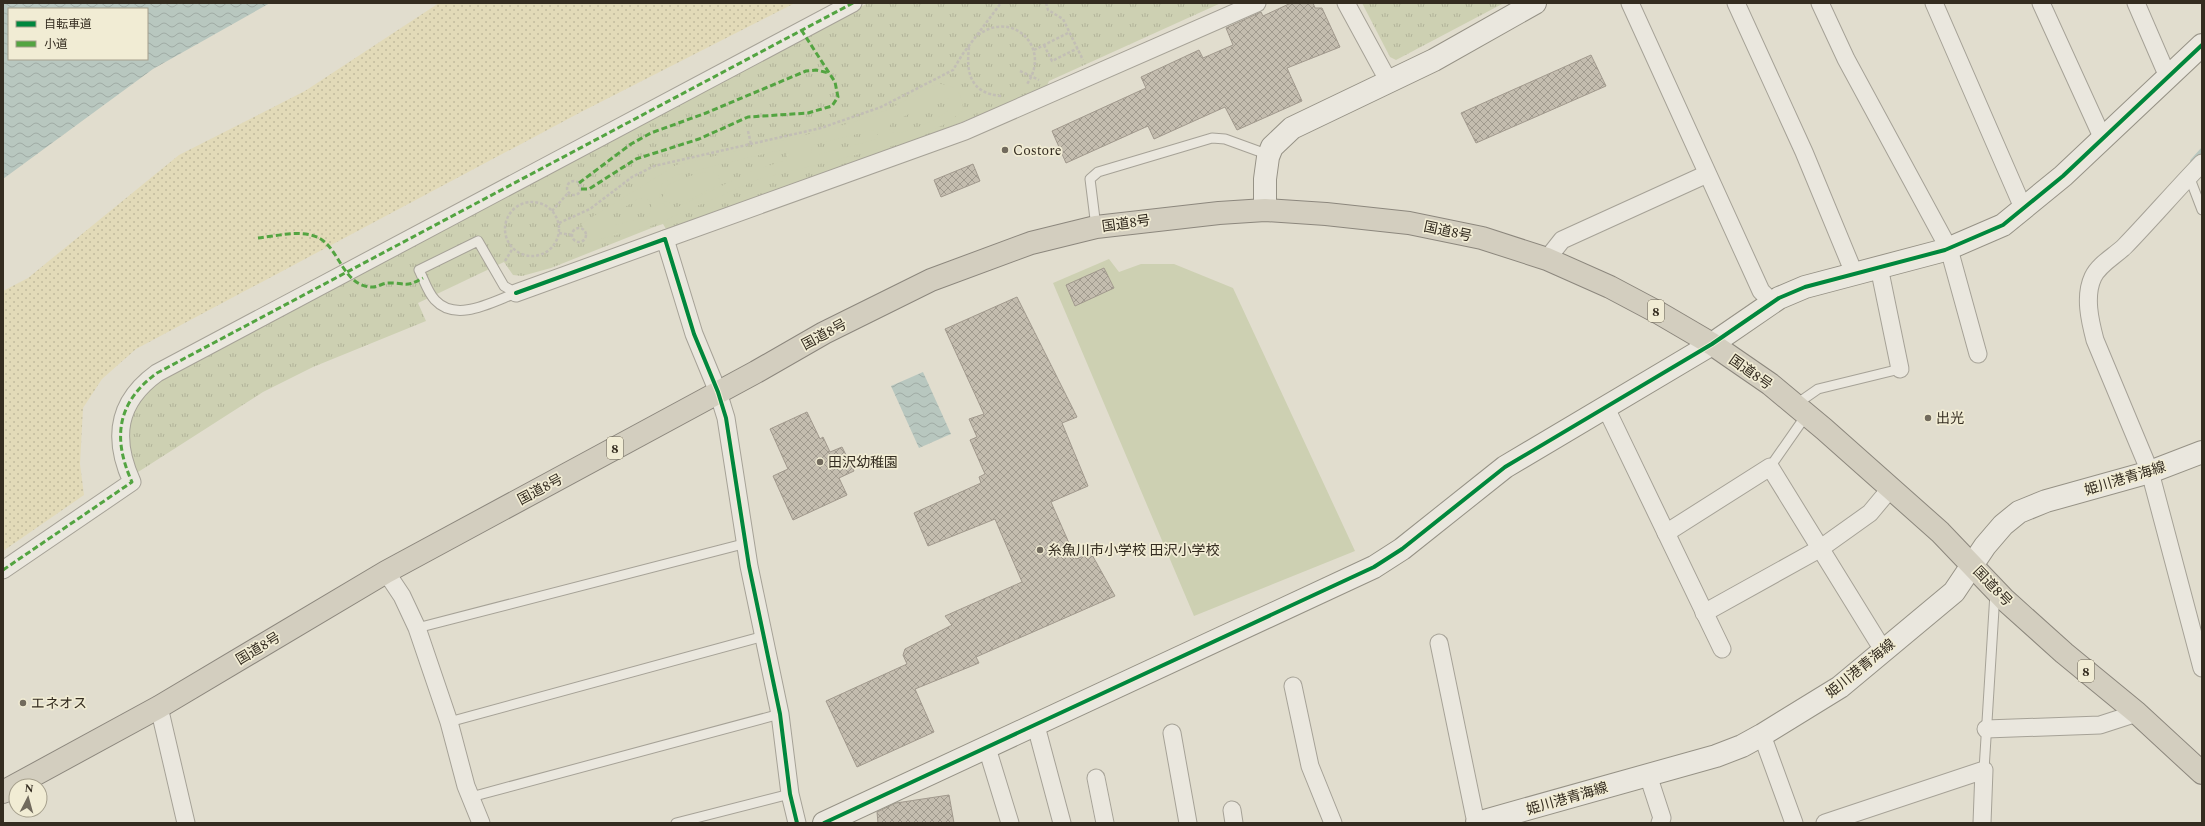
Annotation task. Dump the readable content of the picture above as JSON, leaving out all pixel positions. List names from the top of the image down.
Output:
{
  "streets": {
    "highway": ["国道8号", "8"],
    "street": ["姫川港青海線"]
  },
  "crossings": [
    ["国道8号", "姫川港青海線"]
  ],
  "places": [
    "Costore",
    "出光",
    "田沢幼稚園",
    "糸魚川市小学校 田沢小学校",
    "エネオス"
  ],
  "legend": ["自転車道", "小道"],
  "north": "top"
}
